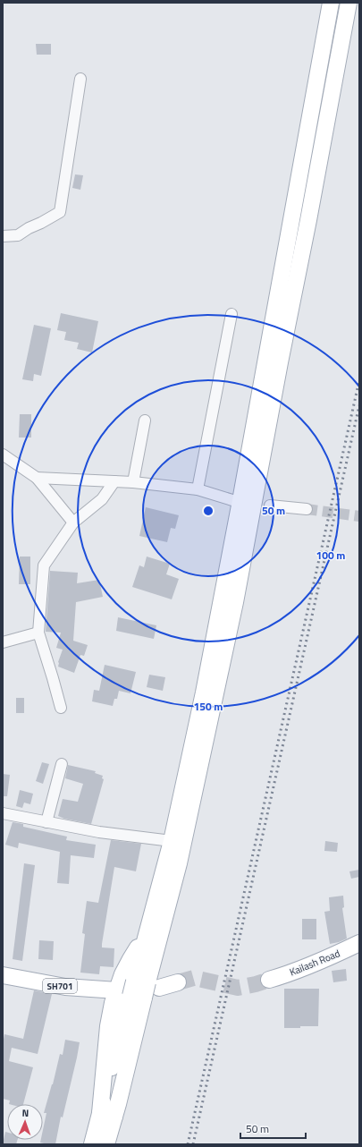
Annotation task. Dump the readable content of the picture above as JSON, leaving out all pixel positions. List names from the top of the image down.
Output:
{
  "streets": {
    "main road": ["Kailash Road", "SH701"]
  },
  "scale_bar": "50 m",
  "north": "top",
  "rings": ["50 m", "100 m", "150 m"]
}
